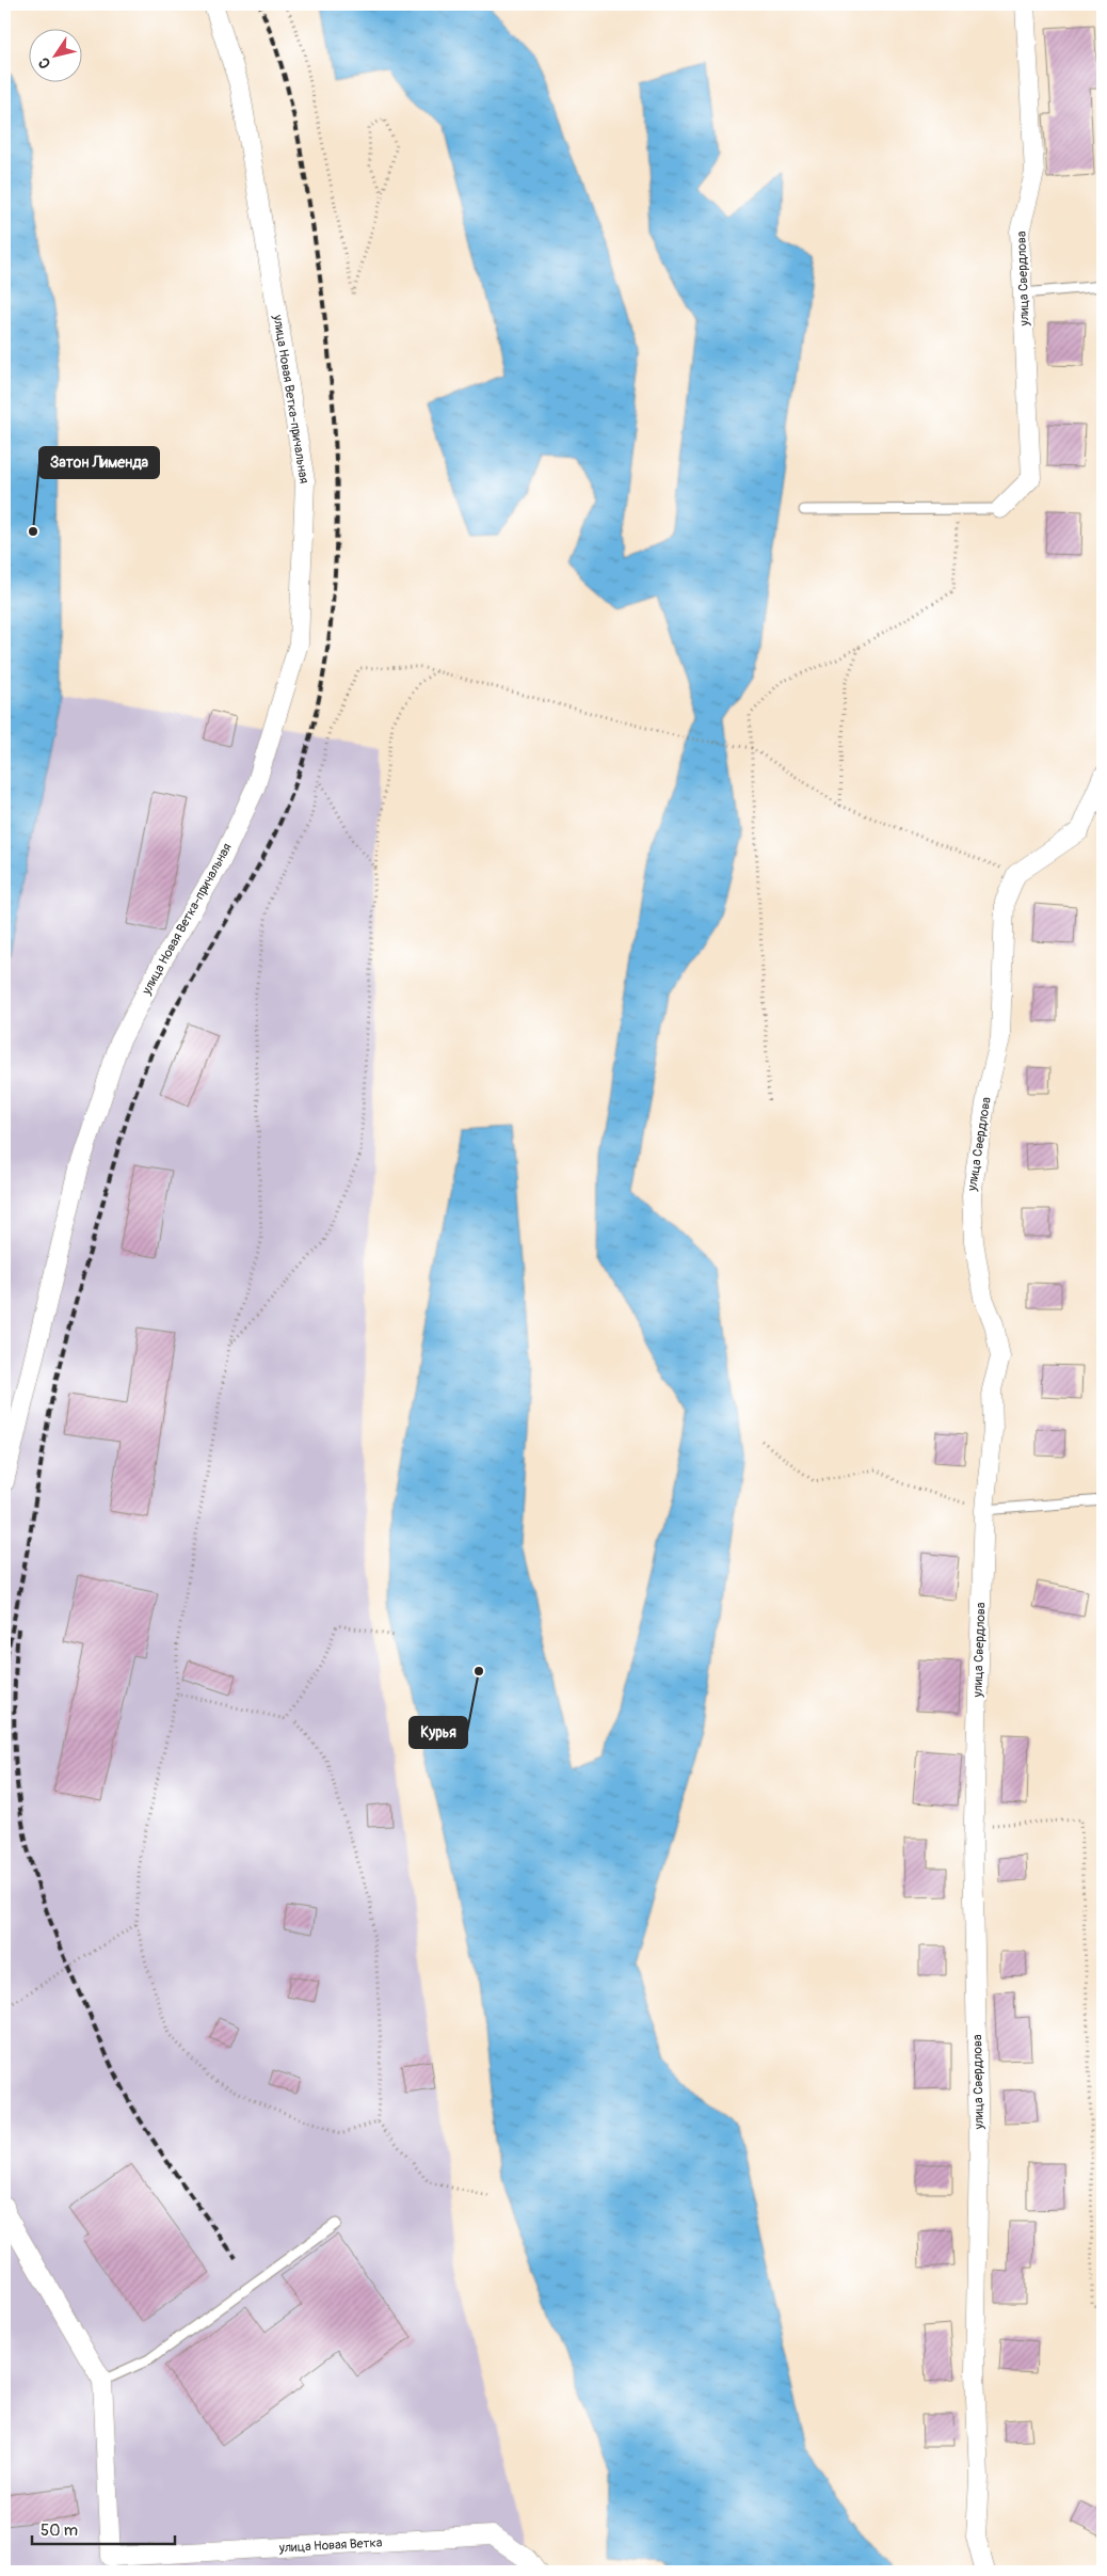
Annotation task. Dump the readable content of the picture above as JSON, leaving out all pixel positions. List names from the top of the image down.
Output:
{
  "streets": {
    "street": ["улица Свердлова", "улица Новая Ветка-причальная", "улица Новая Ветка"]
  },
  "places": ["Затон Лименда", "Курья"],
  "scale_bar": "50 m",
  "north": "bottom left"
}
